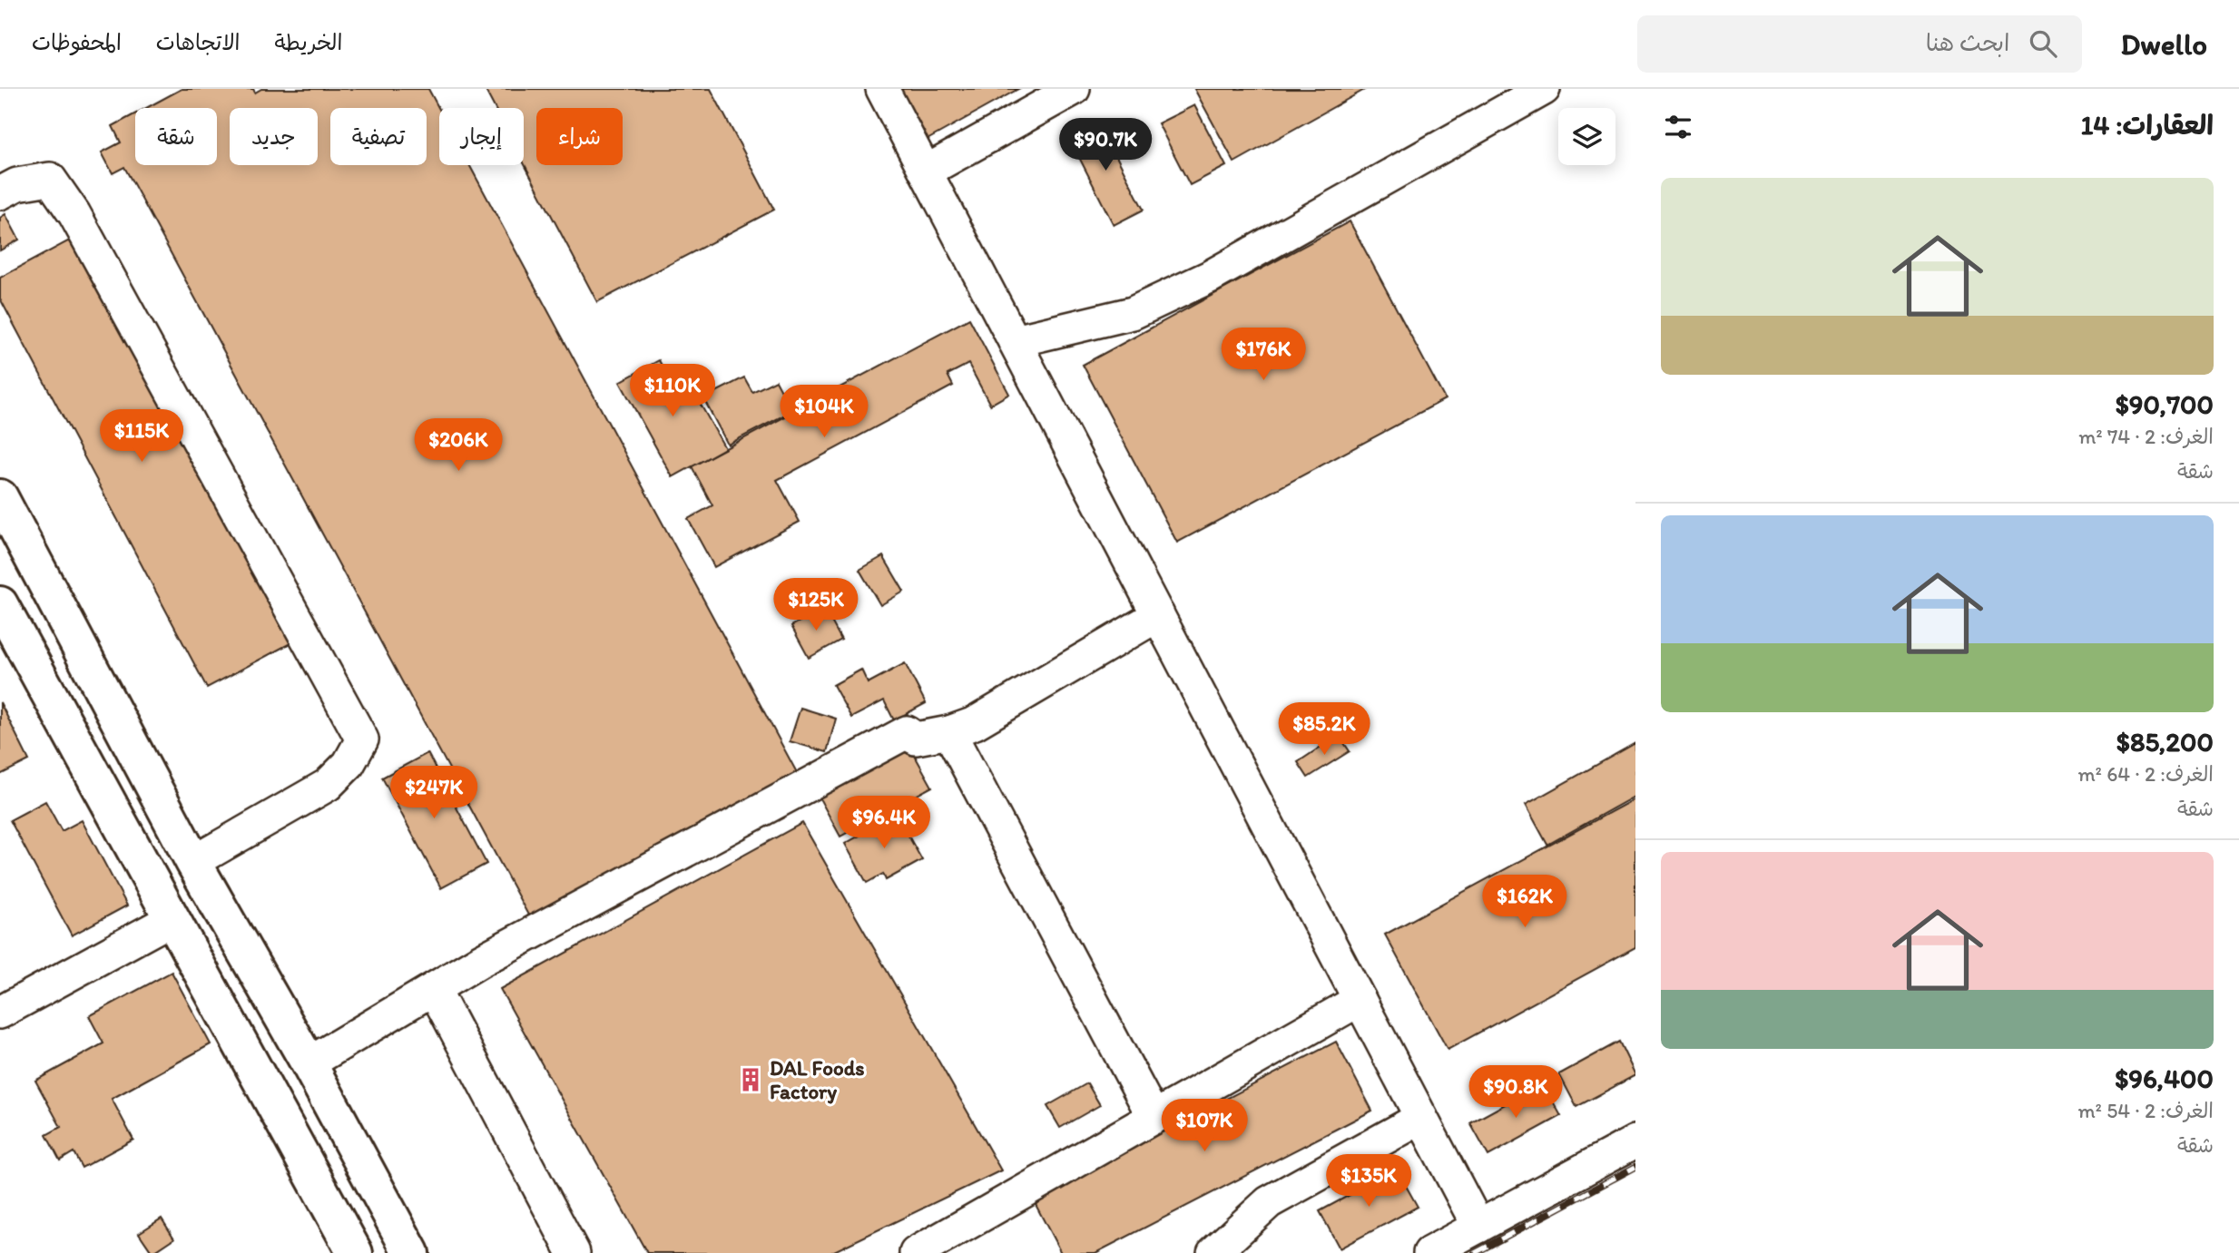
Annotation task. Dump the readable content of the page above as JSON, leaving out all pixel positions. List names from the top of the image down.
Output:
{
  "places": {
    "building": ["DAL Foods Factory"]
  },
  "page": {
    "header": "Dwello",
    "search": "ابحث هنا",
    "nav": ["الخريطة", "الاتجاهات", "المحفوظات"],
    "heading": "العقارات: 14",
    "chip": [
      "شراء",
      "إيجار",
      "تصفية",
      "جديد",
      "شقة"
    ],
    "price": [
      "$90.7K",
      "$176K",
      "$110K",
      "$104K",
      "$115K",
      "$206K",
      "$125K",
      "$85.2K",
      "$247K",
      "$96.4K",
      "$162K",
      "$90.8K",
      "$107K",
      "$135K"
    ],
    "list": [
      {
        "name": "$90,700",
        "note": "الغرف: 2 · 74 m² · شقة"
      },
      {
        "name": "$85,200",
        "note": "الغرف: 2 · 64 m² · شقة"
      },
      {
        "name": "$96,400",
        "note": "الغرف: 2 · 54 m² · شقة"
      }
    ]
  }
}
